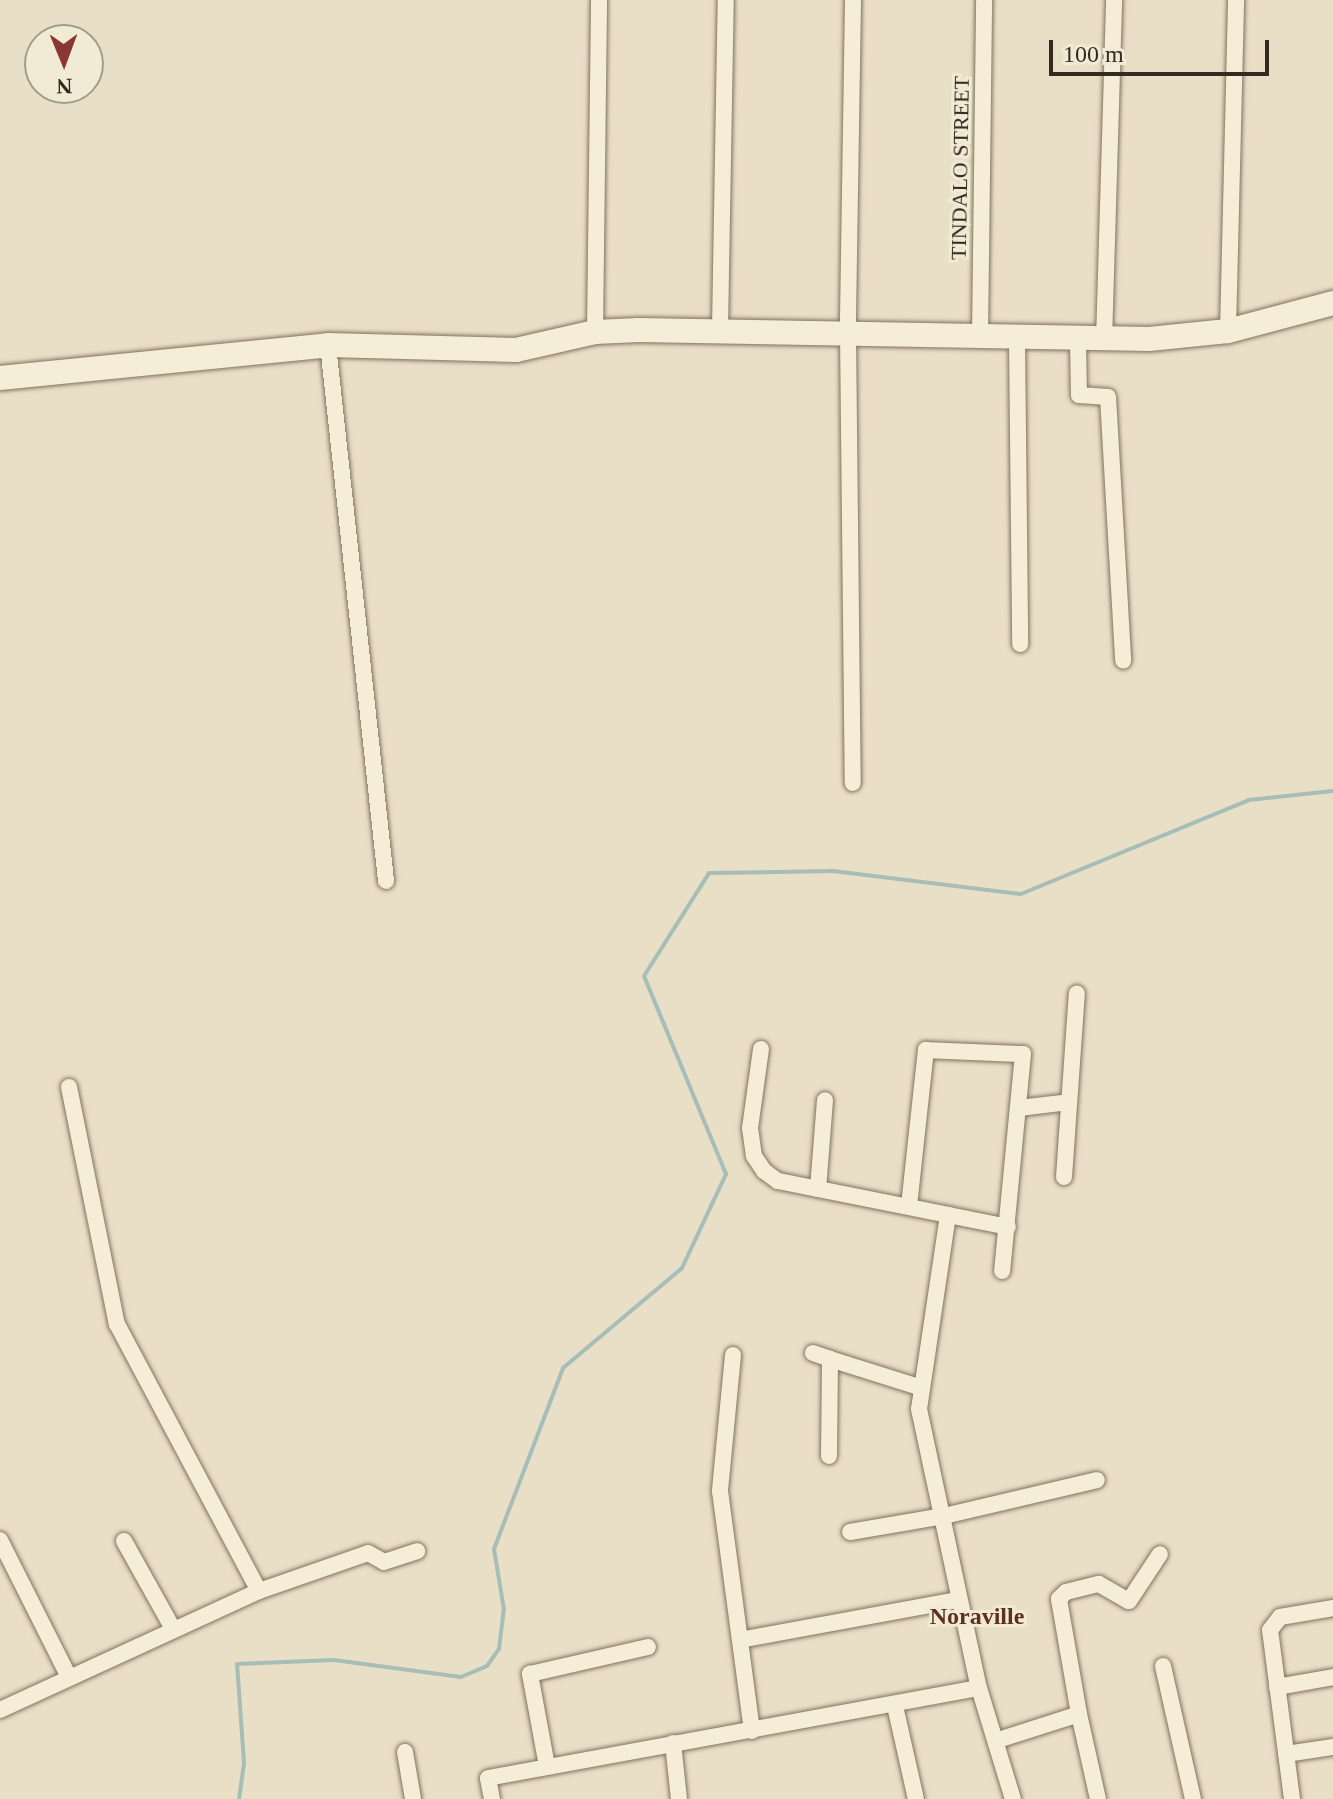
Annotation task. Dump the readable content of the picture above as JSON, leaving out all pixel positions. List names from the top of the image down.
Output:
{
  "streets": {
    "street": ["TINDALO STREET"]
  },
  "districts": ["Noraville"],
  "scale_bar": "100 m",
  "north": "bottom"
}
